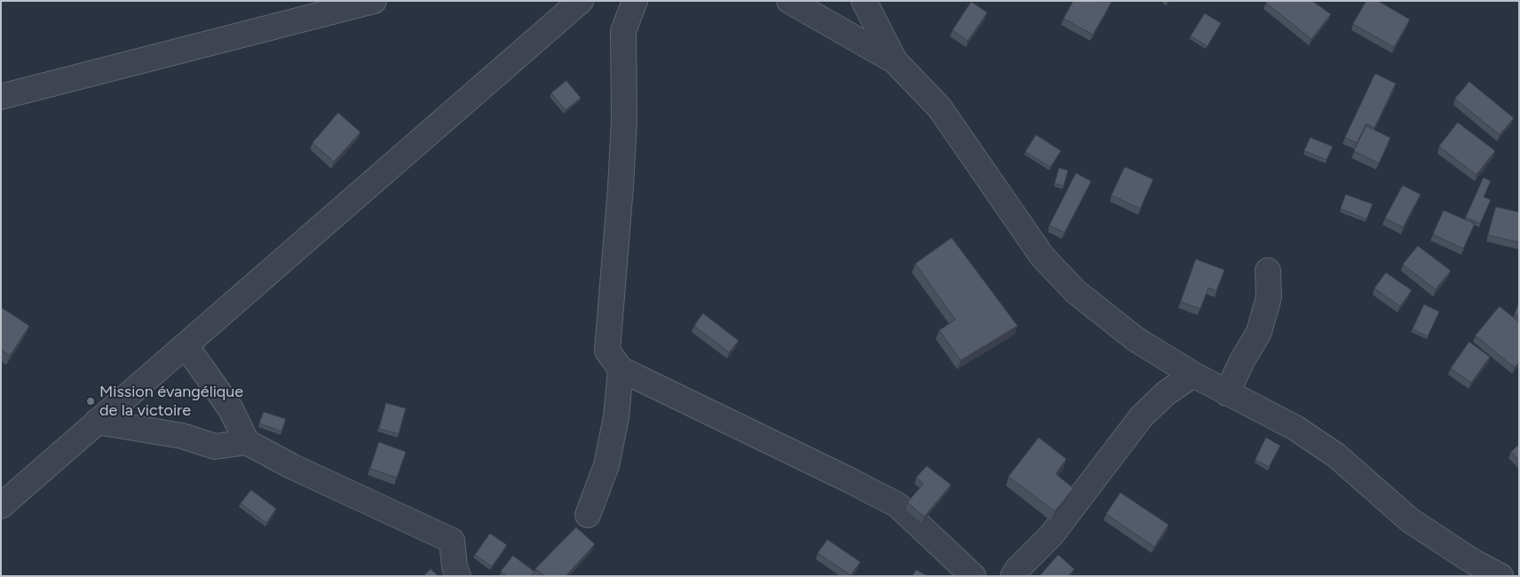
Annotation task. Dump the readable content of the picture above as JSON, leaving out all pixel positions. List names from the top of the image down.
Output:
{
  "places": ["Mission évangélique de la victoire"]
}
